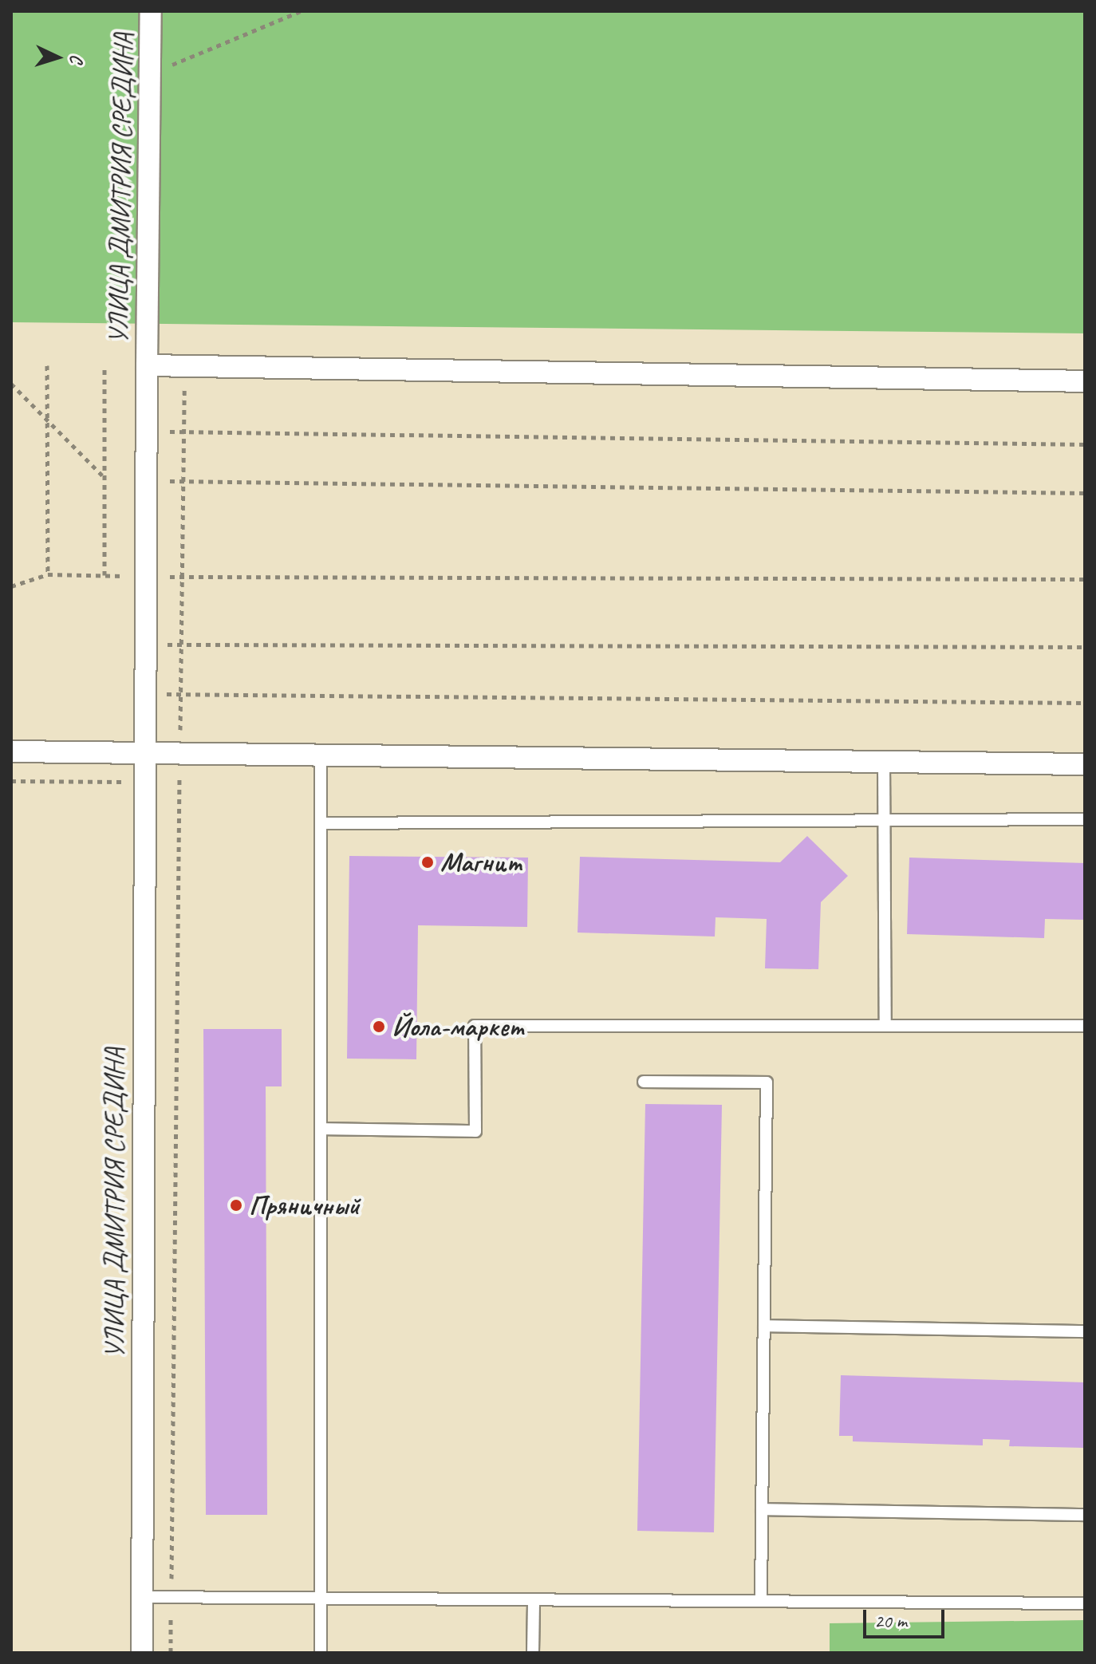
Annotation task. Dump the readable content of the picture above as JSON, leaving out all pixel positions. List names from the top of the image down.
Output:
{
  "streets": {
    "street": ["УЛИЦА ДМИТРИЯ СРЕДИНА"]
  },
  "places": ["Магнит", "Йола-маркет", "Пряничный"],
  "scale_bar": "20 m",
  "north": "right"
}
